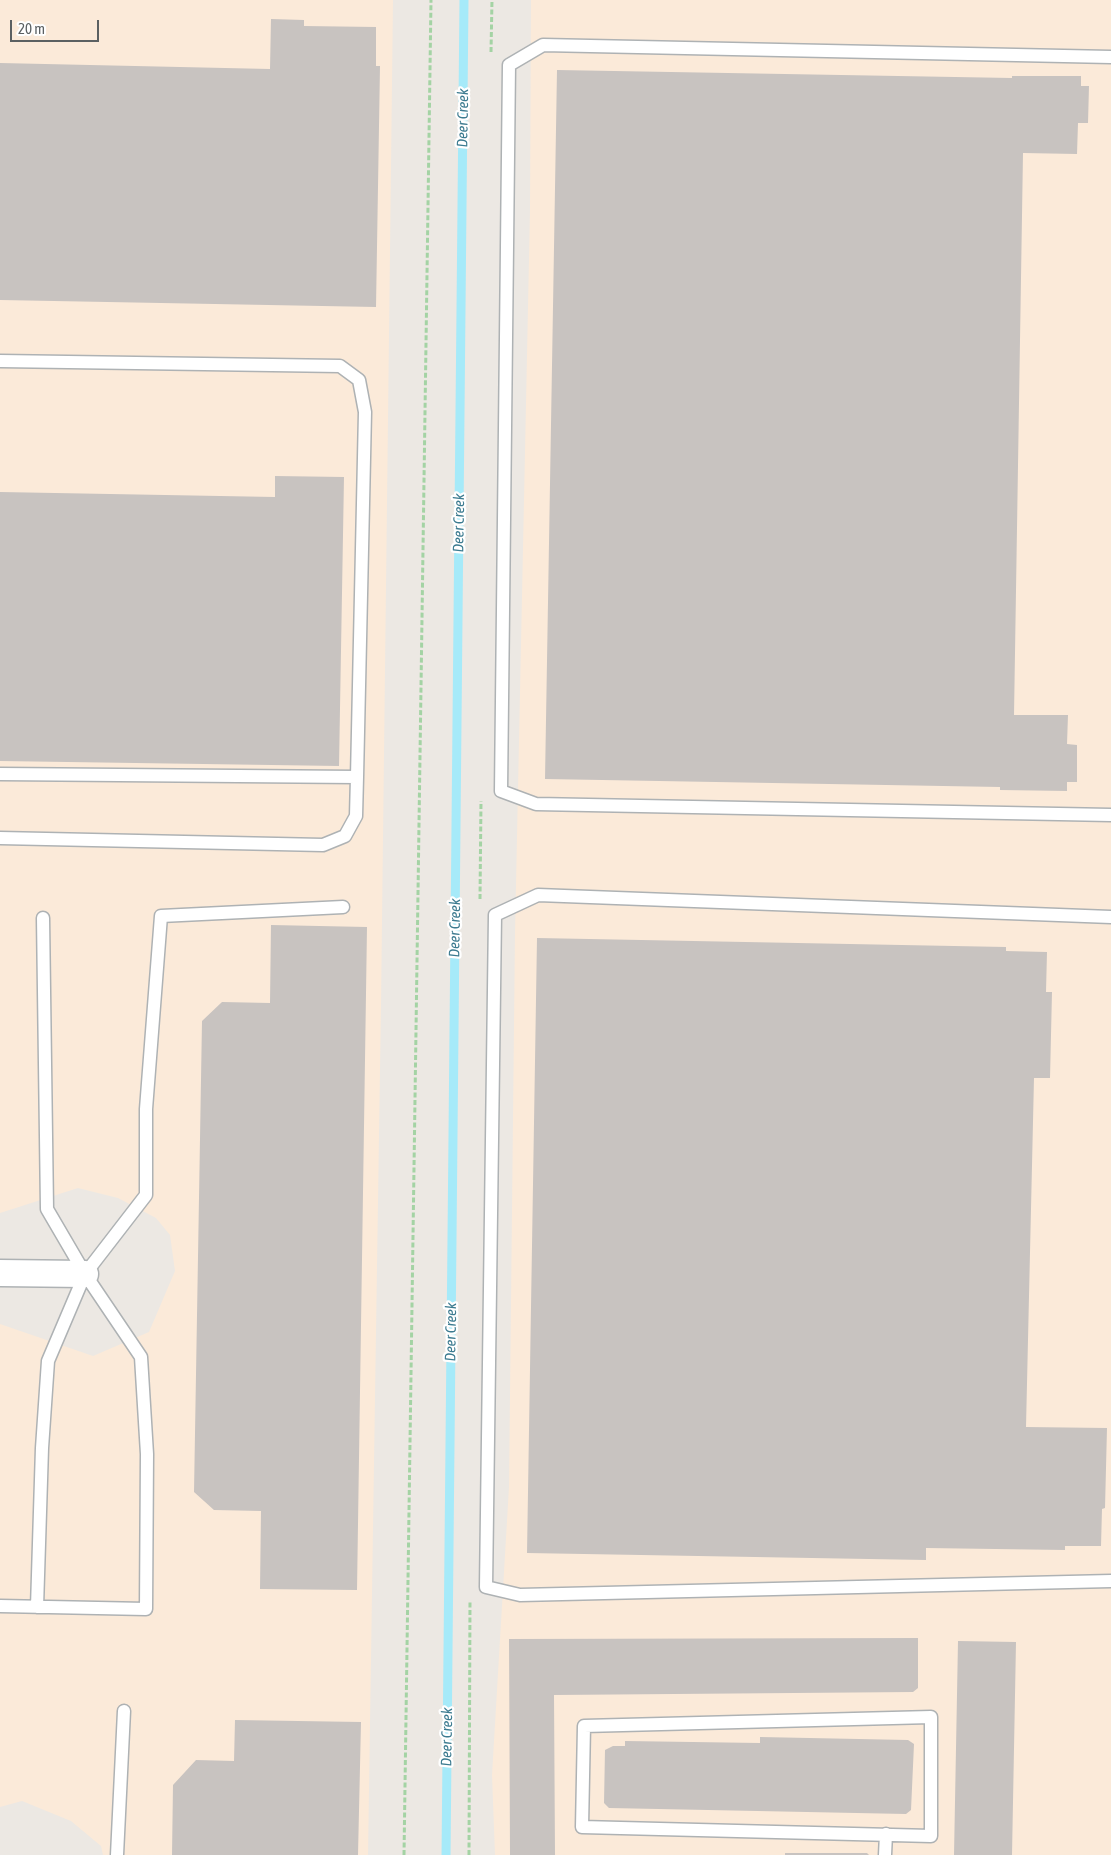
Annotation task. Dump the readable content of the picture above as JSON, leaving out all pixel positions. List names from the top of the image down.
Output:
{
  "water": ["Deer Creek"],
  "scale_bar": "20 m"
}
